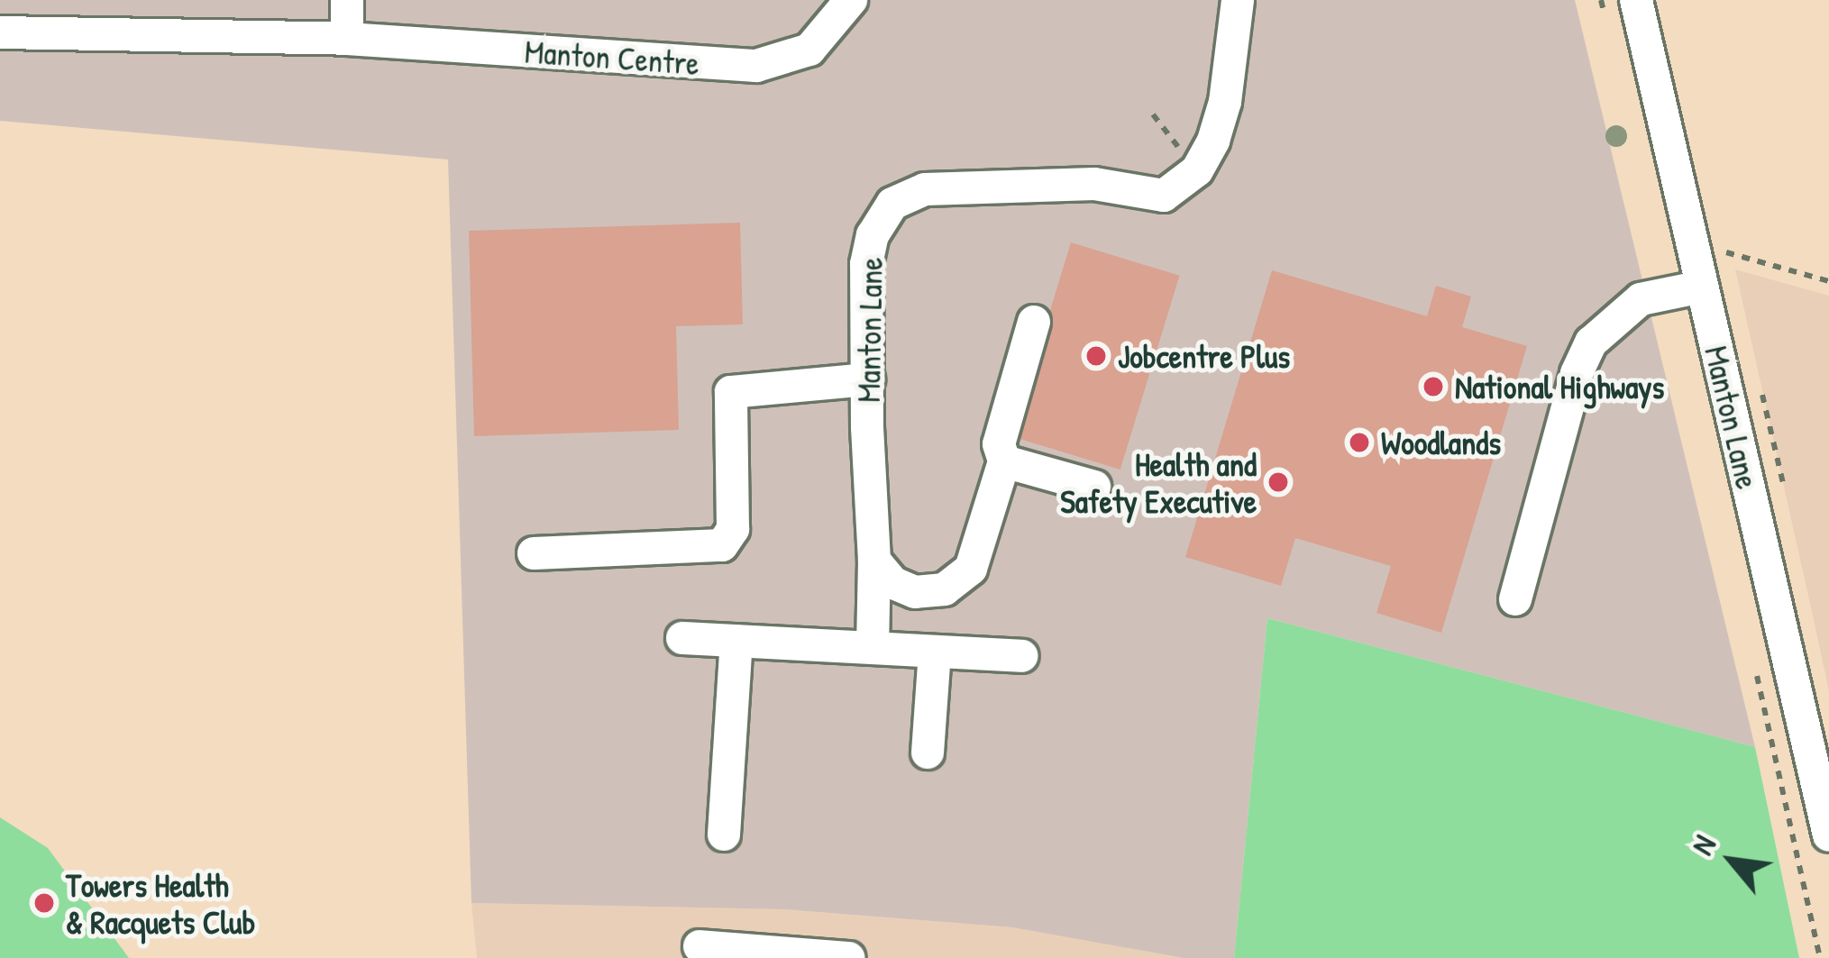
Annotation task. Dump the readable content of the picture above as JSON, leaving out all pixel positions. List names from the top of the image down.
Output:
{
  "streets": {
    "street": ["Manton Centre", "Manton Lane"]
  },
  "places": [
    "Jobcentre Plus",
    "National Highways",
    "Woodlands",
    "Health and Safety Executive",
    "Towers Health & Racquets Club"
  ],
  "north": "top left"
}
